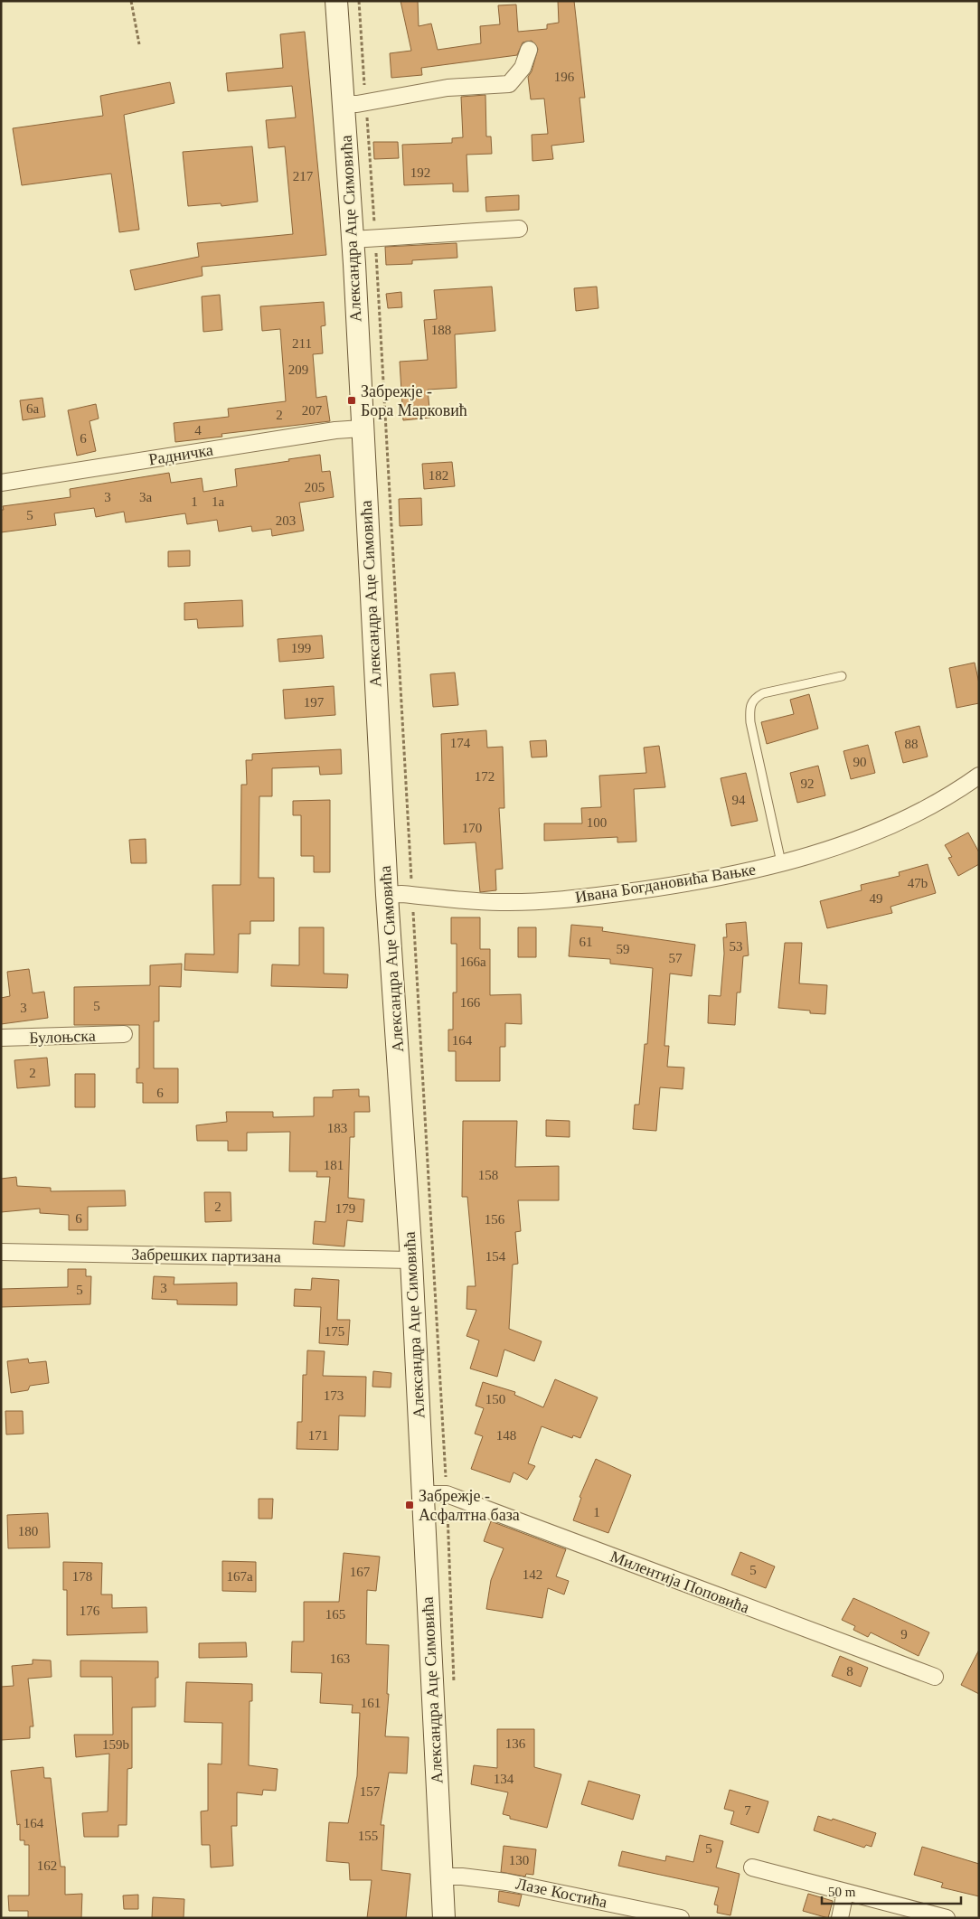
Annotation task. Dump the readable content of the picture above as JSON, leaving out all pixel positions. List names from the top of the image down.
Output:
{
  "streets": {
    "street": [
      "Александра Аце Симовића",
      "Радничка",
      "Ивана Богдановића Вањке",
      "Булоњска",
      "Забрешких партизана",
      "Милентија Поповића",
      "Лазе Костића"
    ]
  },
  "crossings": [
    ["Александра Аце Симовића", "Радничка"],
    ["Александра Аце Симовића", "Ивана Богдановића Вањке"],
    ["Александра Аце Симовића", "Забрешких партизана"],
    ["Александра Аце Симовића", "Милентија Поповића"],
    ["Александра Аце Симовића", "Лазе Костића"]
  ],
  "places": {
    "transit": ["Забрежје - Бора Марковић", "Забрежје - Асфалтна база"]
  },
  "house_numbers": [
    "196",
    "192",
    "217",
    "188",
    "211",
    "209",
    "6a",
    "207",
    "2",
    "4",
    "6",
    "182",
    "205",
    "3",
    "3a",
    "1",
    "1a",
    "5",
    "203",
    "199",
    "197",
    "174",
    "88",
    "90",
    "172",
    "92",
    "94",
    "100",
    "170",
    "47b",
    "49",
    "61",
    "53",
    "59",
    "57",
    "166a",
    "166",
    "5",
    "3",
    "164",
    "2",
    "6",
    "183",
    "181",
    "158",
    "2",
    "179",
    "6",
    "156",
    "154",
    "3",
    "5",
    "175",
    "173",
    "150",
    "171",
    "148",
    "1",
    "180",
    "5",
    "167",
    "142",
    "178",
    "167a",
    "176",
    "165",
    "9",
    "163",
    "8",
    "161",
    "136",
    "159b",
    "134",
    "157",
    "7",
    "164",
    "155",
    "5",
    "130",
    "162"
  ],
  "scale_bar": "50 m"
}
